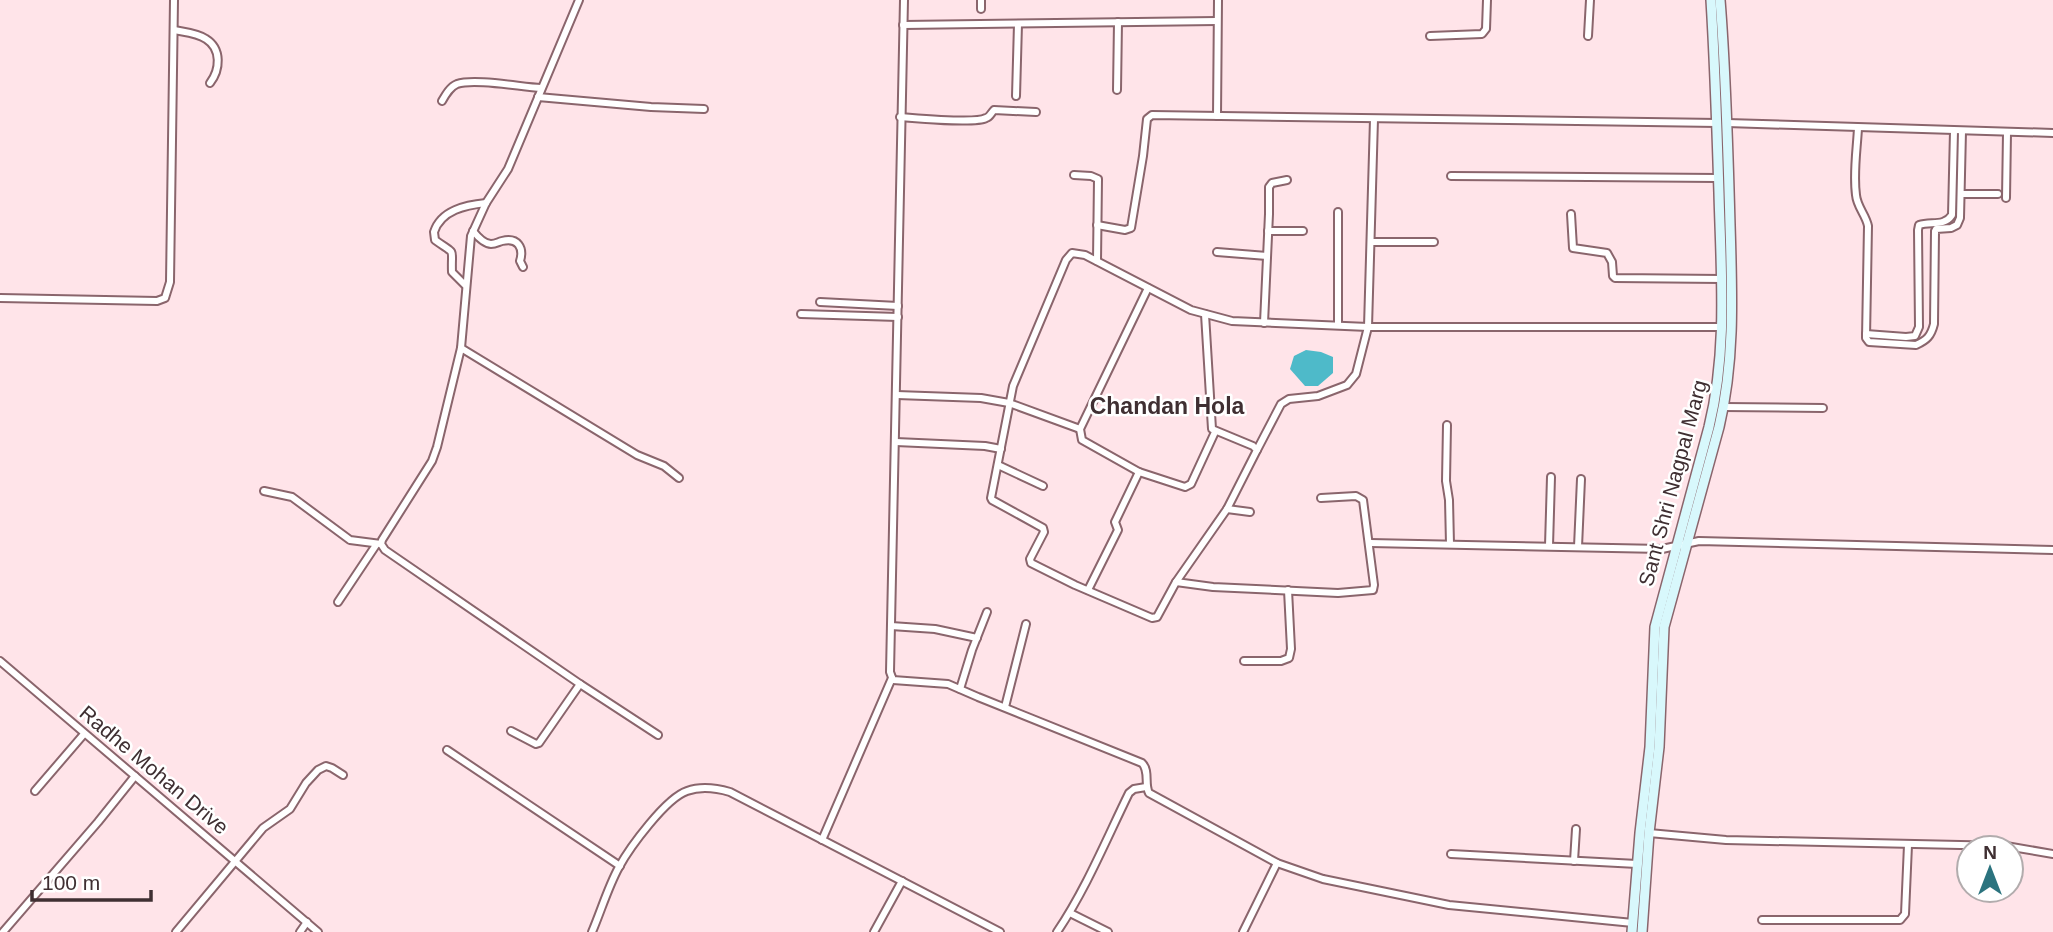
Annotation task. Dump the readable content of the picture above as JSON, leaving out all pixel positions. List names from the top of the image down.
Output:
{
  "streets": {
    "main road": ["Sant Shri Nagpal Marg"],
    "street": ["Radhe Mohan Drive"]
  },
  "districts": ["Chandan Hola"],
  "scale_bar": "100 m",
  "north": "top"
}
